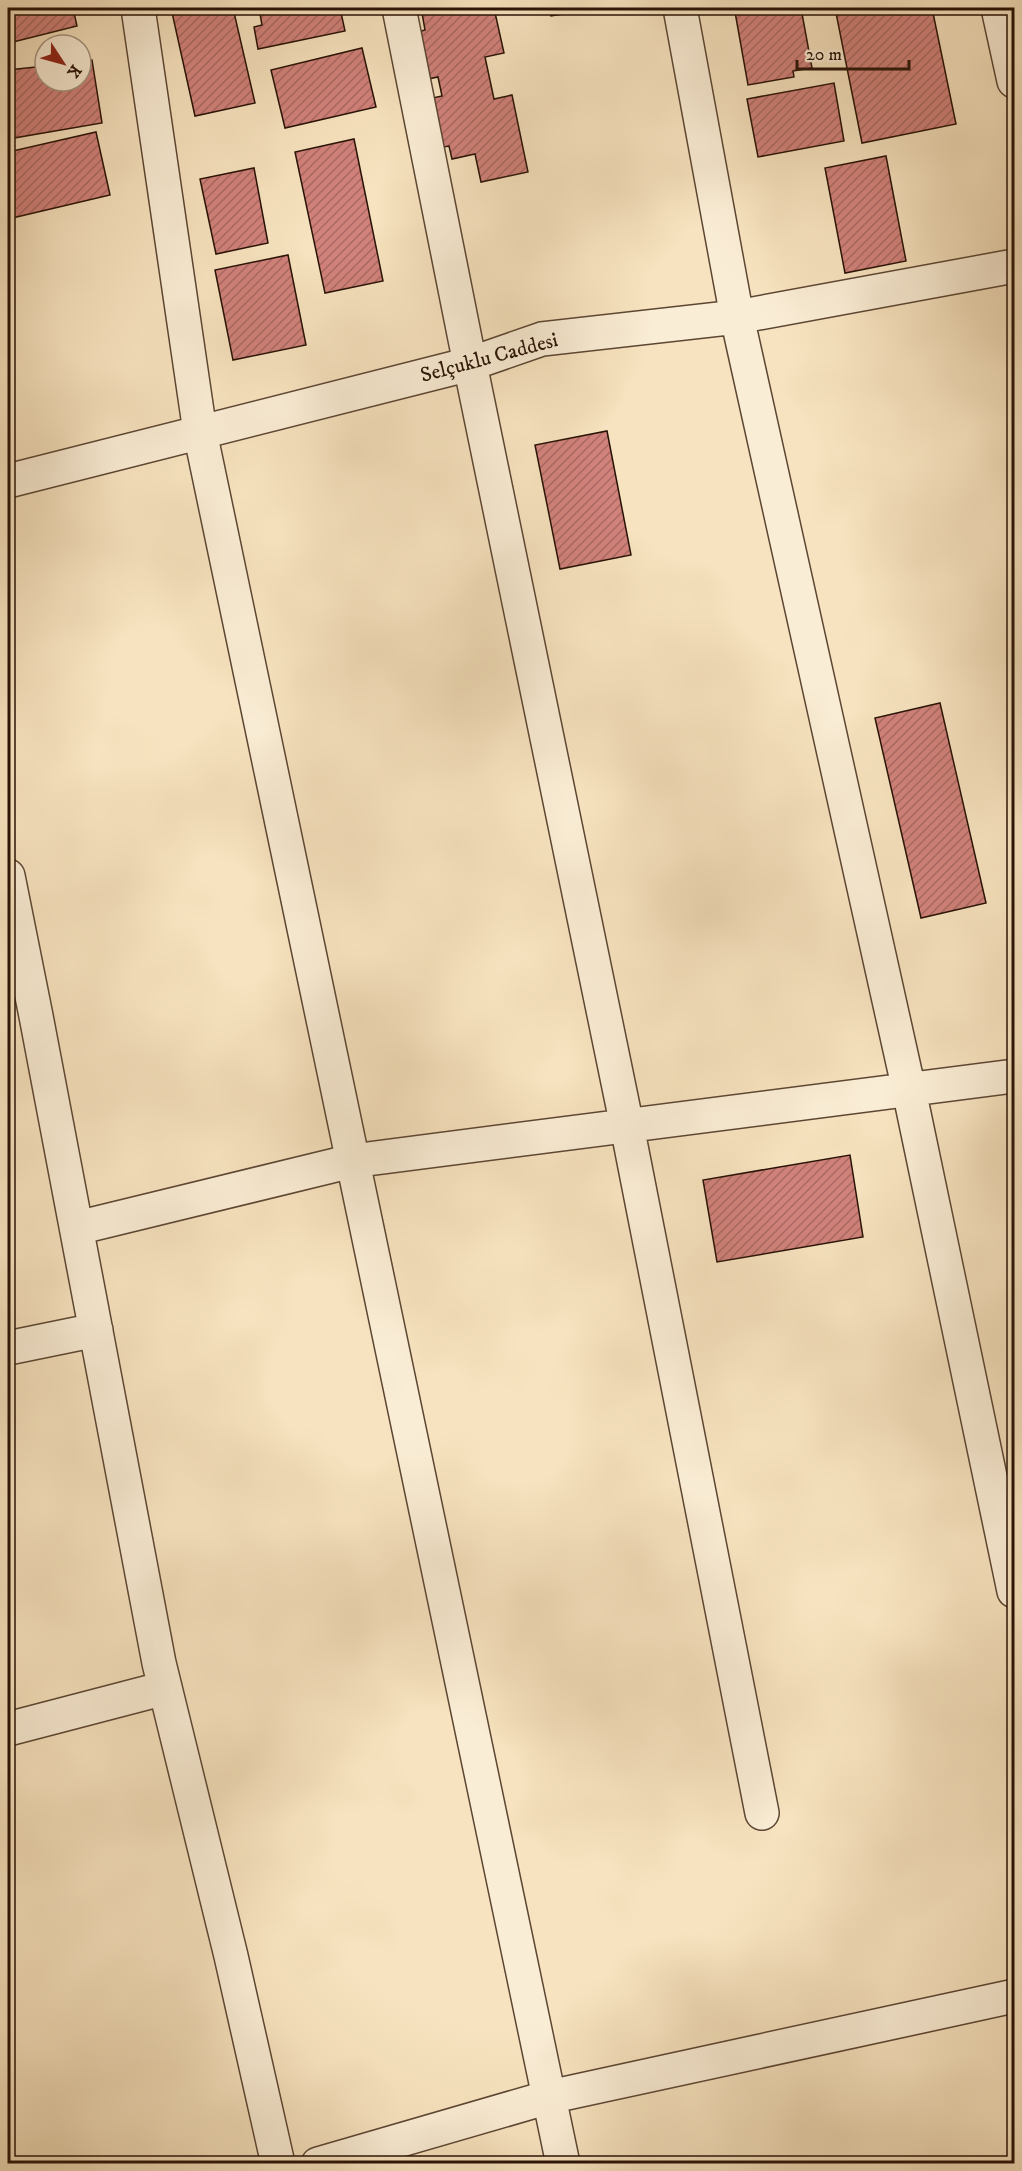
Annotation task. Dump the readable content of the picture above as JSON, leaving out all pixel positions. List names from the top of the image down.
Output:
{
  "streets": {
    "street": ["Selçuklu Caddesi"]
  },
  "scale_bar": "20 m",
  "north": "bottom right"
}
